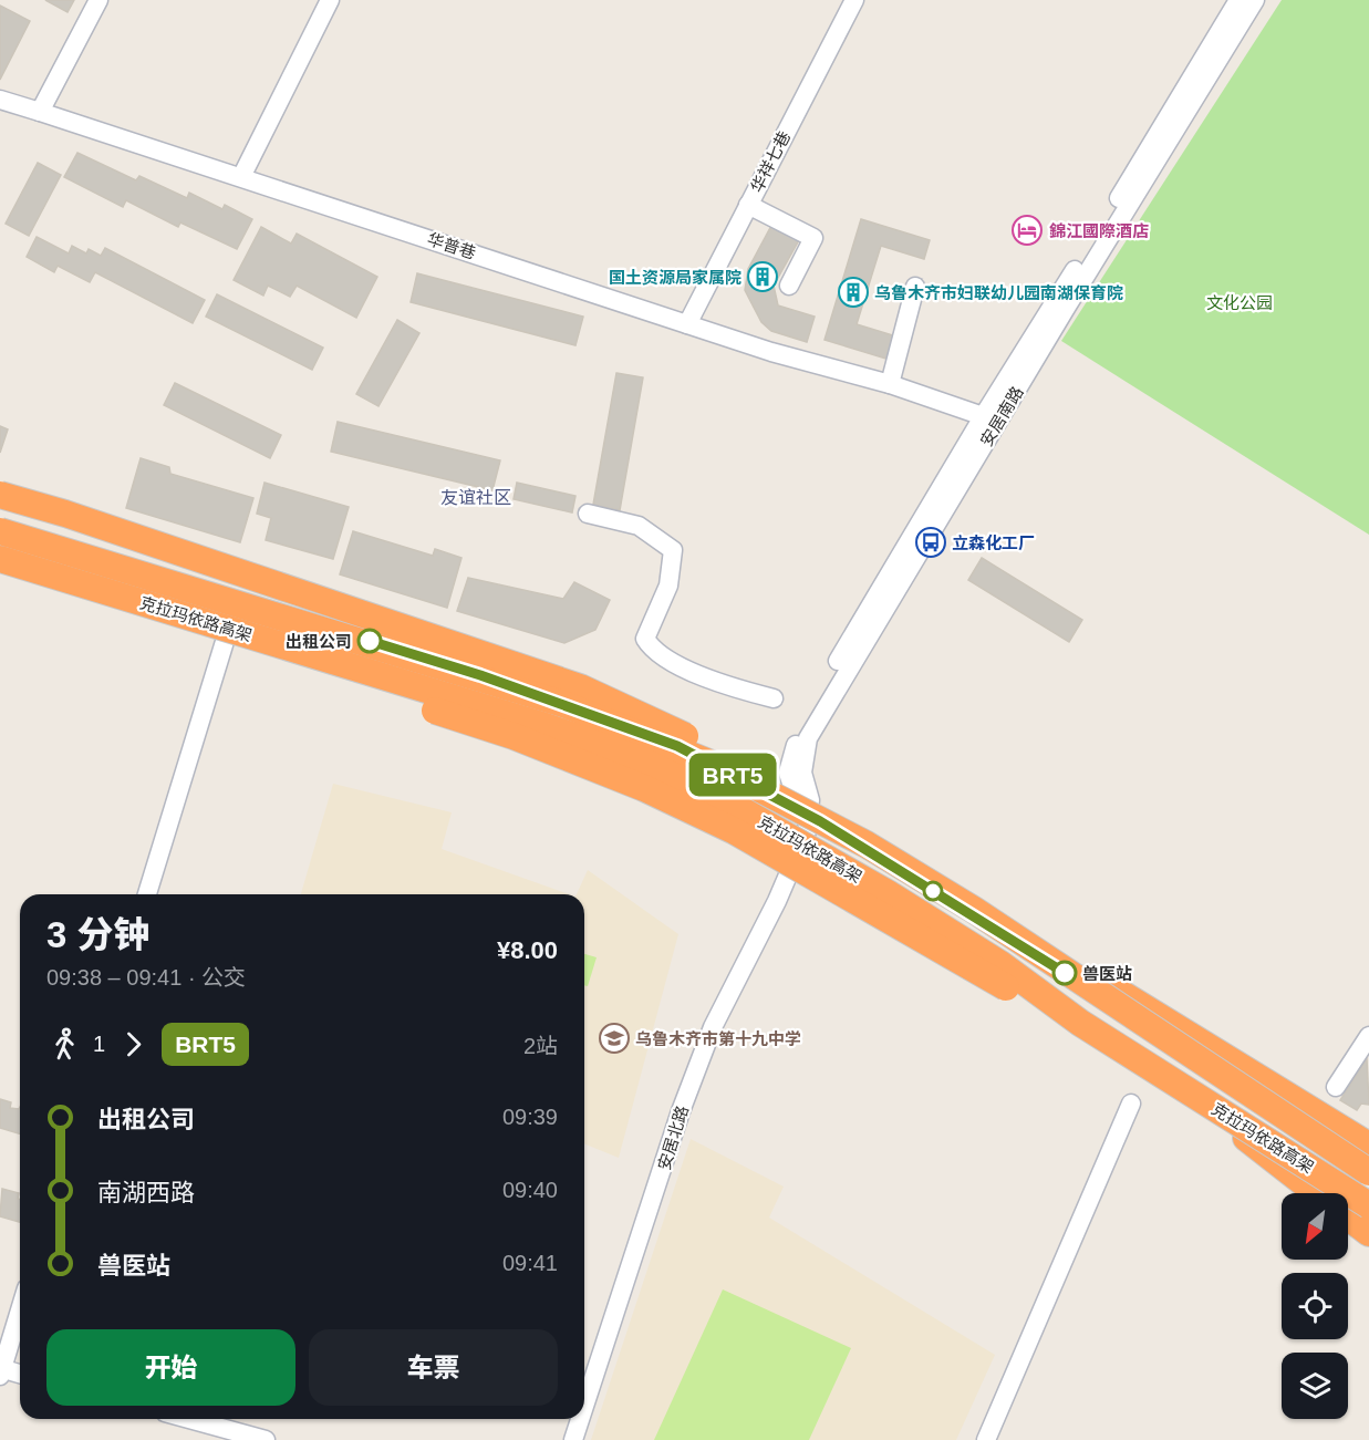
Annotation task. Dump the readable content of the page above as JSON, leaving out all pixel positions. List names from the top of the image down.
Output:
{
  "streets": {
    "highway": ["克拉玛依路高架"],
    "street": [
      "华祥七巷",
      "华普巷",
      "安居南路",
      "安居北路"
    ]
  },
  "crossings": [
    ["华祥七巷", "华普巷"],
    ["华普巷", "安居南路"],
    ["安居南路", "安居北路"]
  ],
  "districts": ["友谊社区"],
  "parks": ["文化公园"],
  "places": {
    "hotel": ["錦江國際酒店"],
    "building": ["国土资源局家属院", "乌鲁木齐市妇联幼儿园南湖保育院"],
    "bus stop": ["立森化工厂"],
    "other": ["出租公司", "兽医站"],
    "school or university": ["乌鲁木齐市第十九中学"]
  },
  "lines": ["bus line BRT5"],
  "north": "bottom left",
  "page": {
    "on_map": "BRT5",
    "heading": ["3 分钟", "09:38 – 09:41 · 公交", "¥8.00"],
    "legs": ["1", "BRT5", "2站"],
    "list": [
      {
        "name": "出租公司",
        "value": "09:39"
      },
      {
        "name": "南湖西路",
        "value": "09:40"
      },
      {
        "name": "兽医站",
        "value": "09:41"
      }
    ],
    "buttons": ["开始", "车票"]
  }
}
